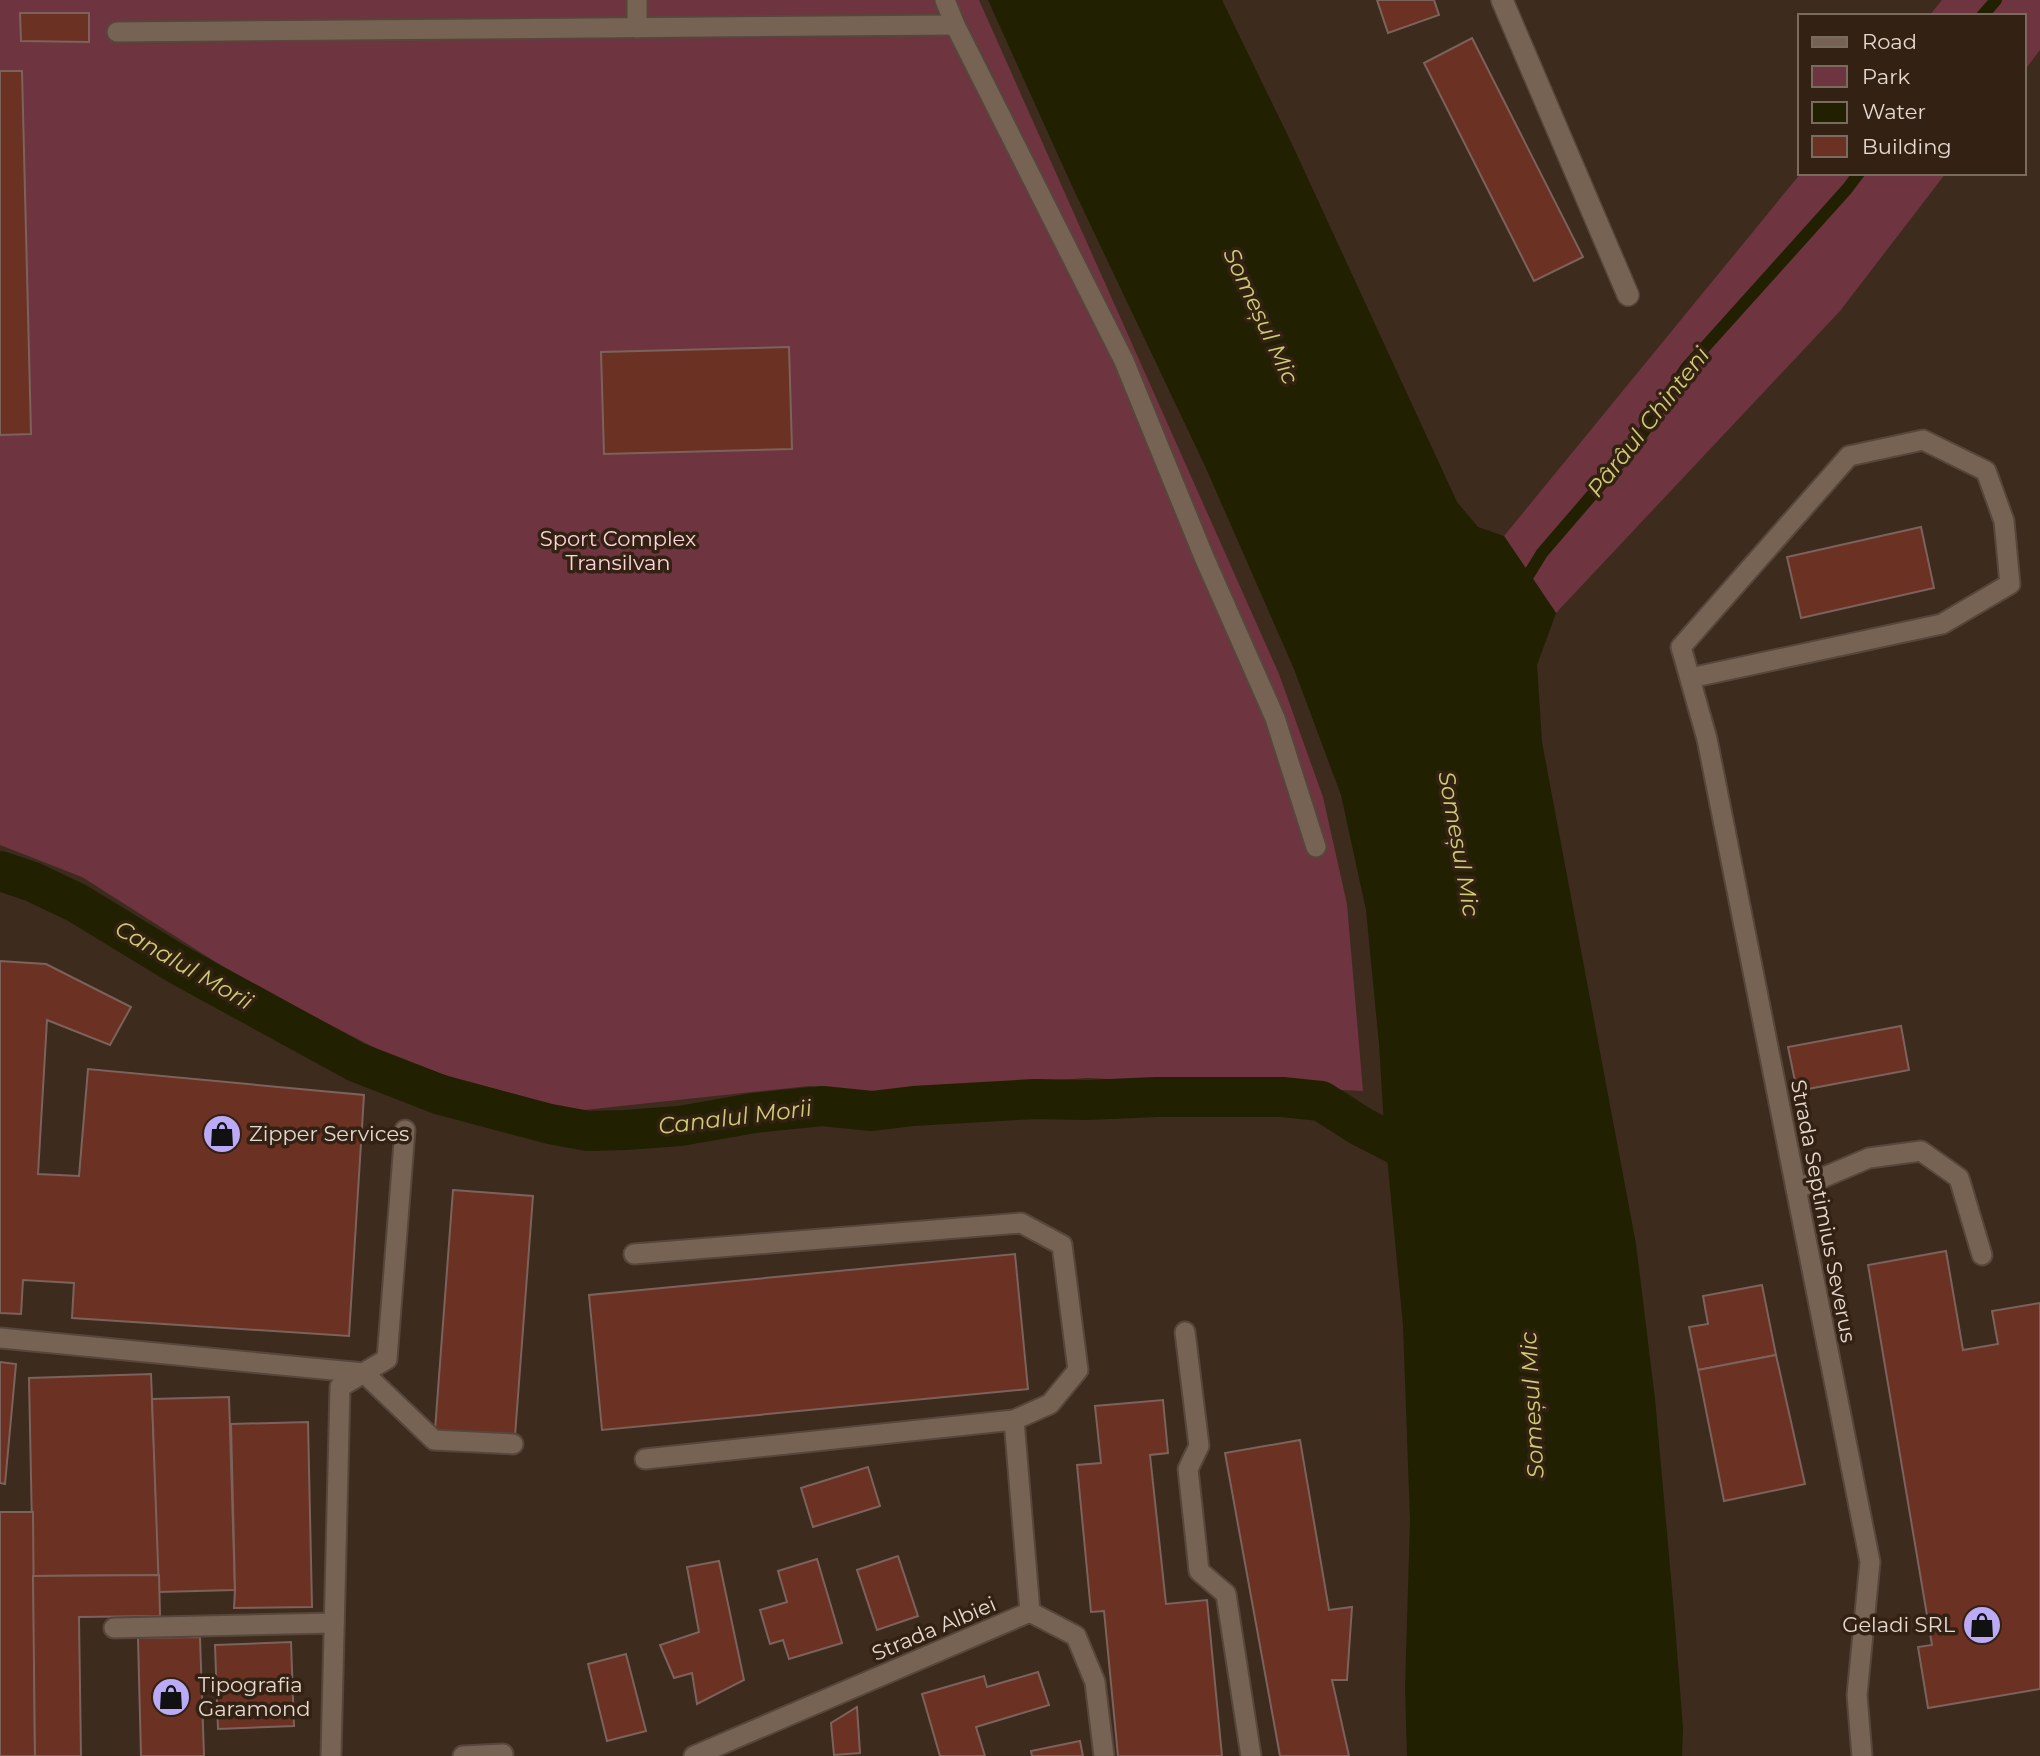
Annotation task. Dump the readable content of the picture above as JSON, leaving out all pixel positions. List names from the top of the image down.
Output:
{
  "streets": {
    "lane": ["Strada Septimius Severus", "Strada Albiei"]
  },
  "water": ["Someșul Mic", "Pârâul Chinteni", "Canalul Morii"],
  "parks": ["Sport Complex Transilvan"],
  "places": {
    "shop": ["Zipper Services", "Geladi SRL", "Tipografia Garamond"]
  },
  "legend": [
    "Road",
    "Park",
    "Water",
    "Building"
  ]
}
